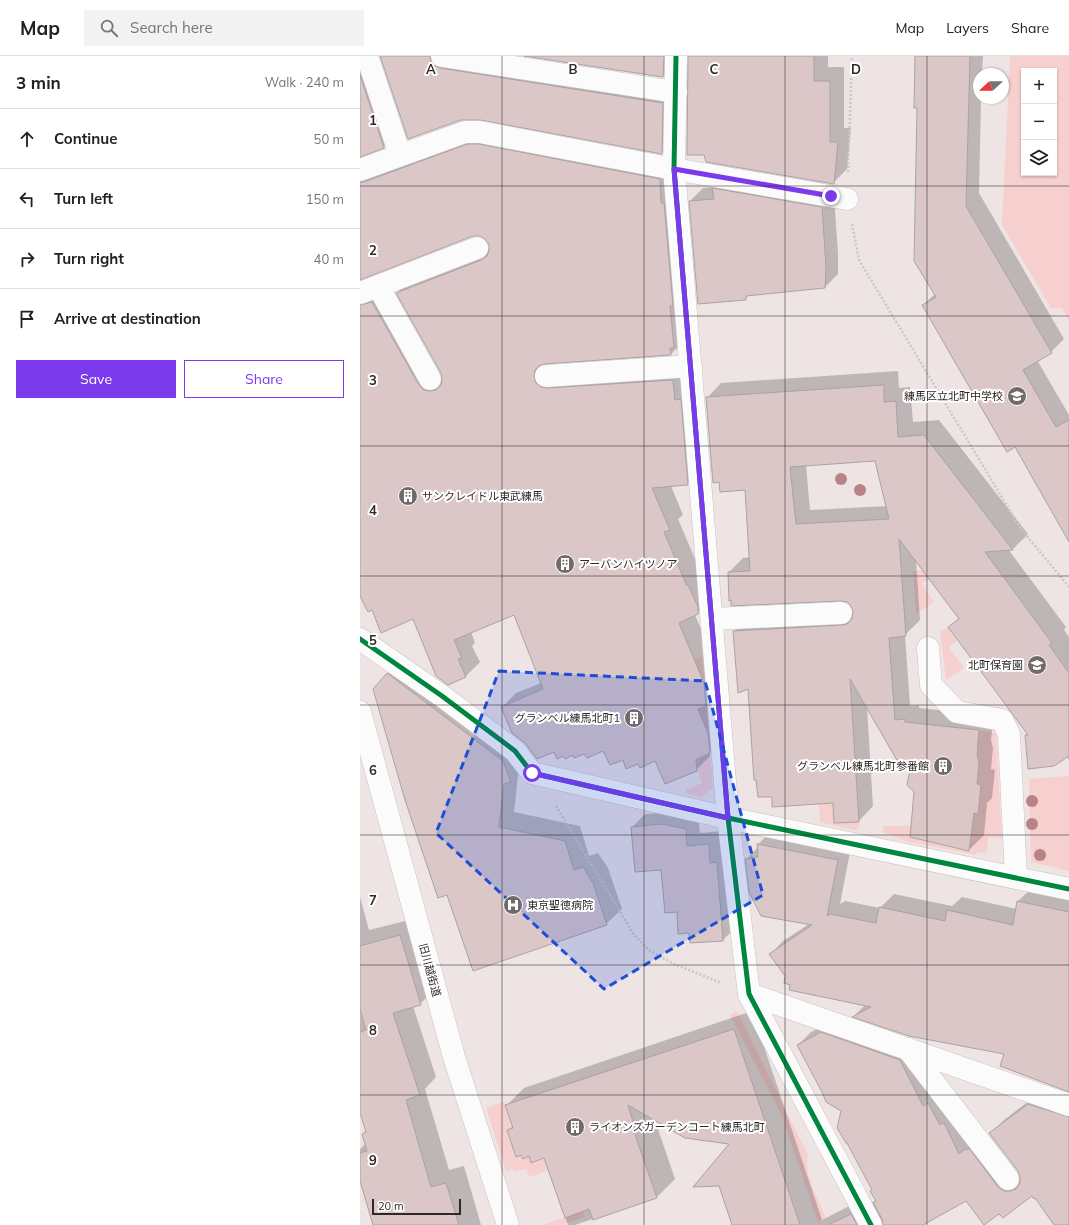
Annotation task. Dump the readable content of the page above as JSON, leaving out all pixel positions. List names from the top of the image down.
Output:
{
  "streets": {
    "street": ["旧川越街道"]
  },
  "places": {
    "school or university": ["練馬区立北町中学校", "北町保育園"],
    "building": [
      "サンクレイドル東武練馬",
      "アーバンハイツノア",
      "グランベル練馬北町1",
      "グランベル練馬北町参番館",
      "ライオンズガーデンコート練馬北町"
    ],
    "hospital": ["東京聖徳病院"]
  },
  "scale_bar": "20 m",
  "north": "left",
  "page": {
    "header": "Map",
    "search": "Search here",
    "nav": ["Map", "Layers", "Share"],
    "heading": ["3 min", "Walk · 240 m"],
    "map_buttons": ["+", "−"],
    "list": [
      ["Continue", "50 m"],
      ["Turn left", "150 m"],
      ["Turn right", "40 m"],
      "Arrive at destination"
    ],
    "buttons": ["Save", "Share"],
    "scale": "20 m"
  },
  "grid": {
    "columns": [
      "A",
      "B",
      "C",
      "D"
    ],
    "rows": [
      "1",
      "2",
      "3",
      "4",
      "5",
      "6",
      "7",
      "8",
      "9"
    ]
  }
}
